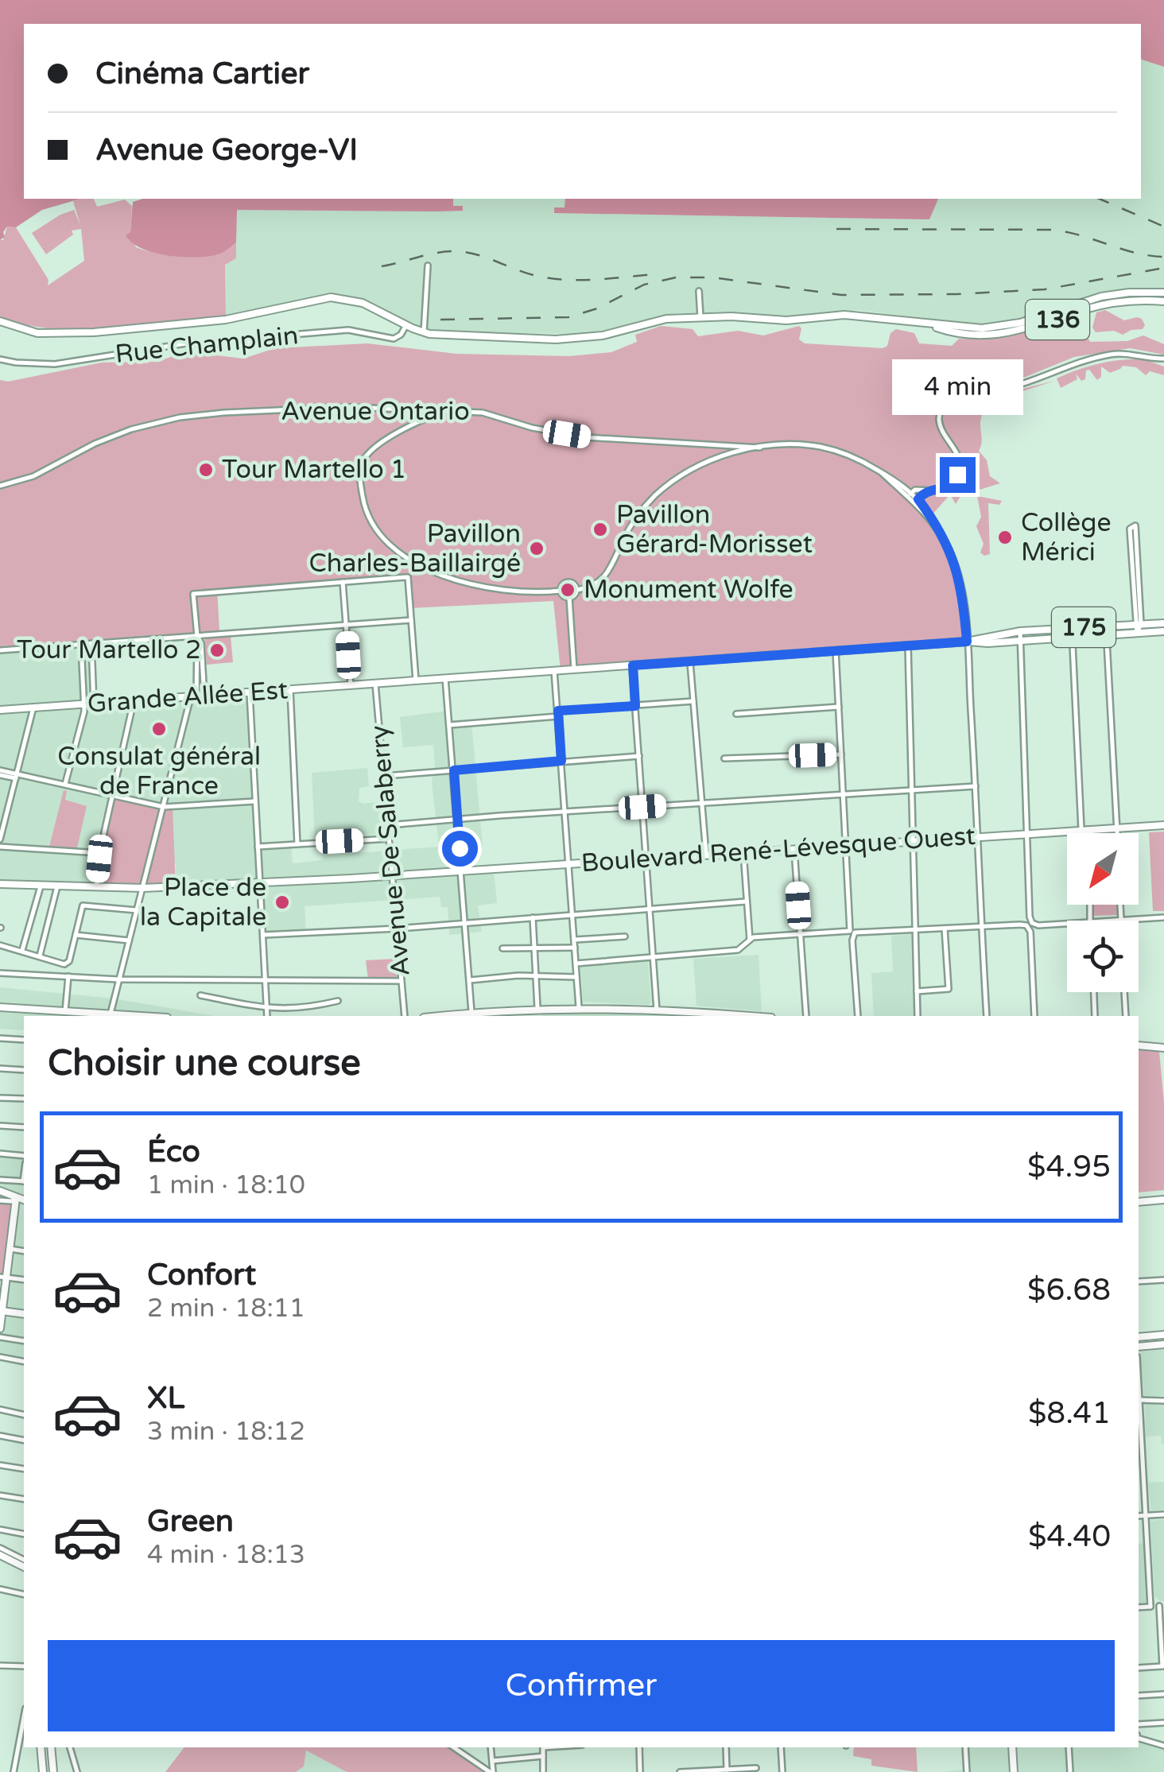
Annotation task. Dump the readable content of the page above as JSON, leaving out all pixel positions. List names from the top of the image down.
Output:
{
  "streets": {
    "main road": [
      "136",
      "175",
      "Grande Allée Est",
      "Boulevard René-Lévesque Ouest"
    ],
    "street": ["Rue Champlain", "Avenue Ontario", "Avenue De Salaberry"]
  },
  "crossings": [
    ["175", "Grande Allée Est"],
    ["175", "Avenue De Salaberry"],
    ["Grande Allée Est", "Avenue De Salaberry"],
    ["Boulevard René-Lévesque Ouest", "Avenue De Salaberry"]
  ],
  "places": [
    "Tour Martello 1",
    "Pavillon Gérard-Morisset",
    "Collège Mérici",
    "Pavillon Charles-Baillairgé",
    "Monument Wolfe",
    "Tour Martello 2",
    "Consulat général de France",
    "Place de la Capitale"
  ],
  "north": "bottom left",
  "page": {
    "banner": ["Cinéma Cartier", "Avenue George-VI"],
    "bubble": "4 min",
    "heading": "Choisir une course",
    "list": [
      {
        "name": "Éco",
        "note": "1 min · 18:10",
        "value": "$4.95"
      },
      {
        "name": "Confort",
        "note": "2 min · 18:11",
        "value": "$6.68"
      },
      {
        "name": "XL",
        "note": "3 min · 18:12",
        "value": "$8.41"
      },
      {
        "name": "Green",
        "note": "4 min · 18:13",
        "value": "$4.40"
      }
    ],
    "buttons": "Confirmer"
  }
}
